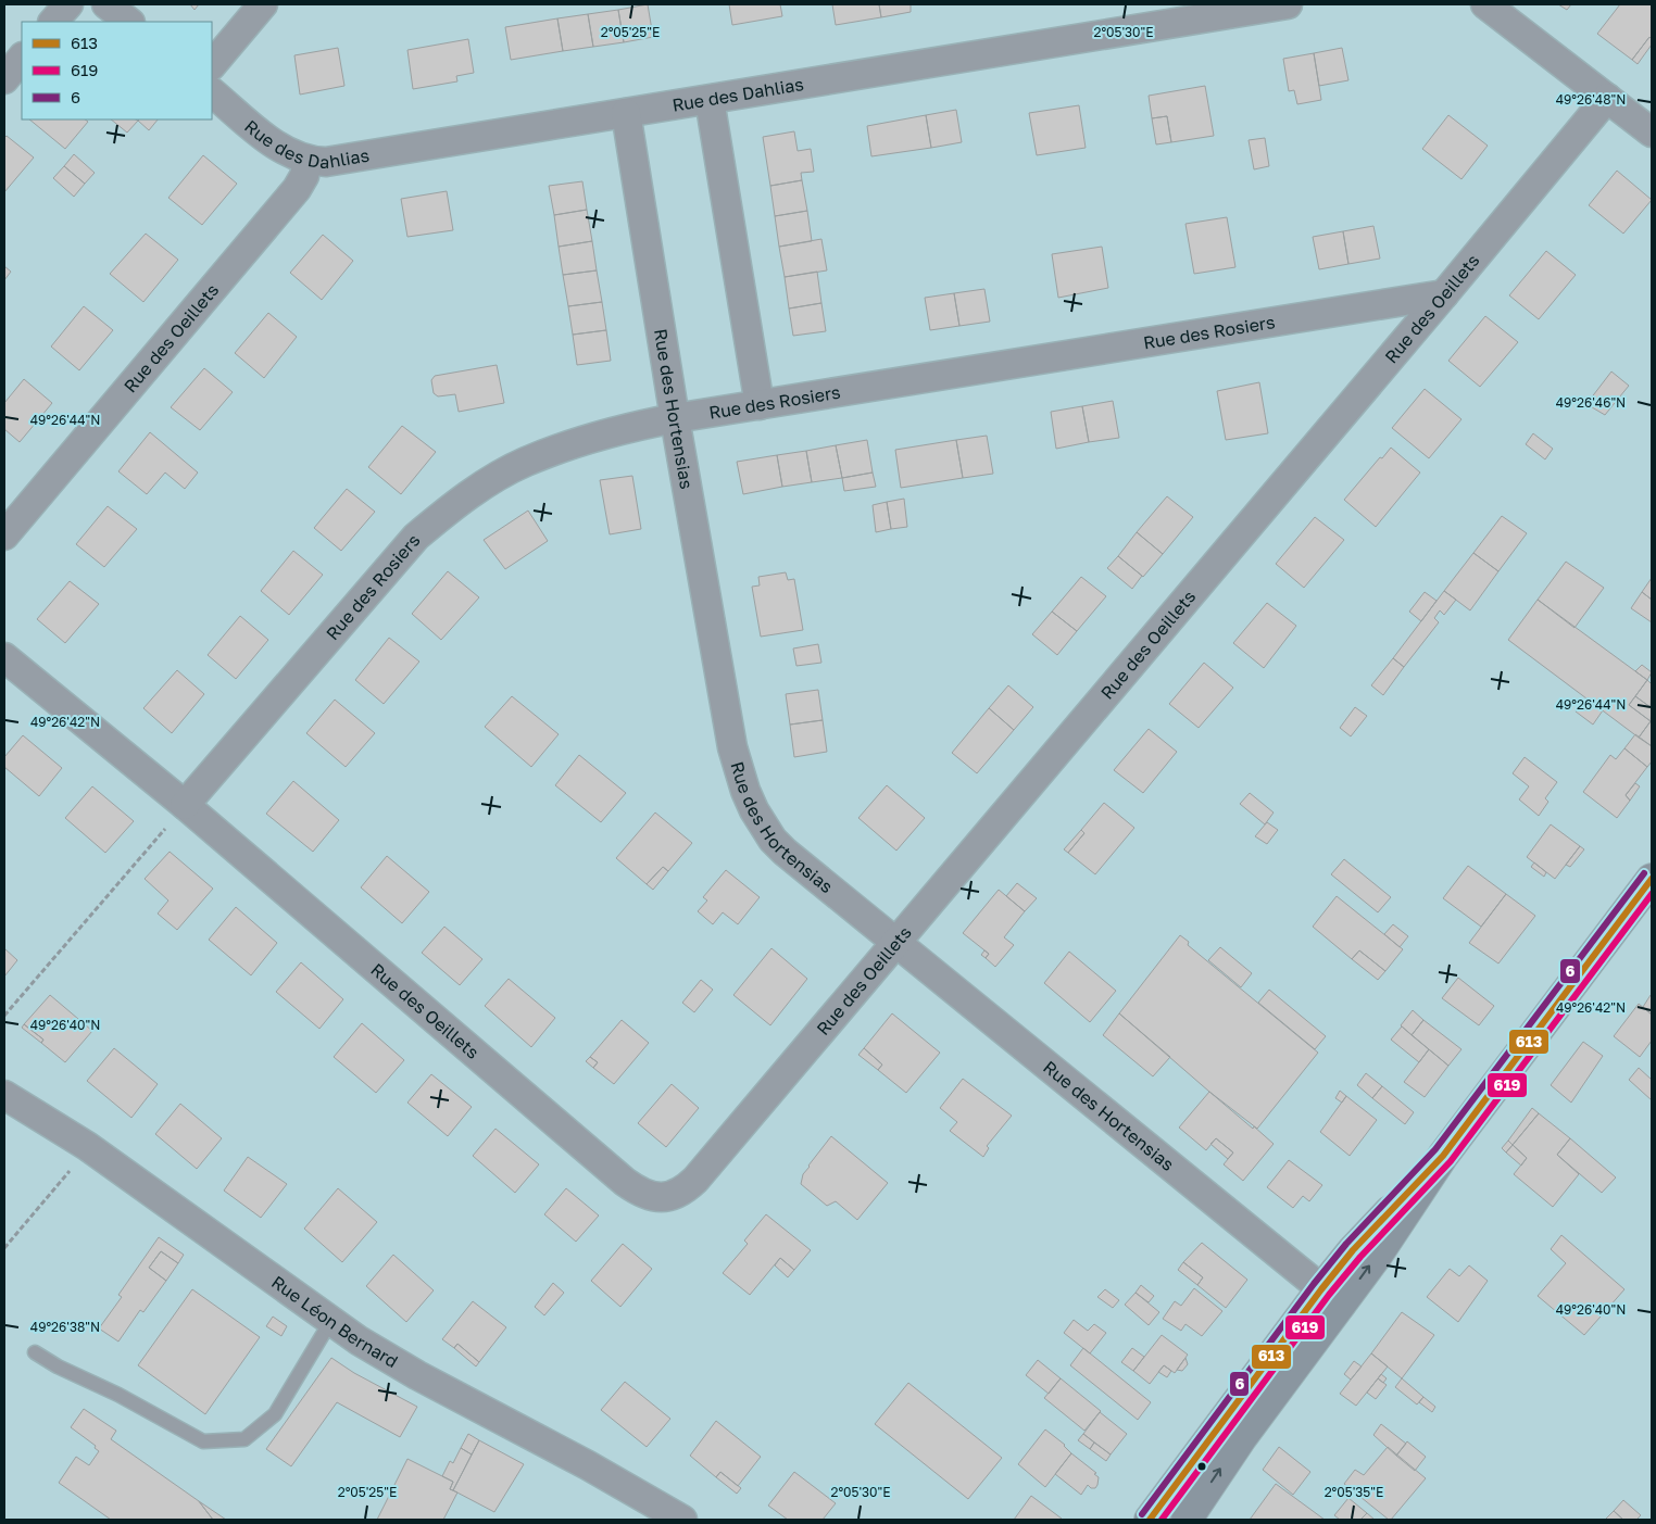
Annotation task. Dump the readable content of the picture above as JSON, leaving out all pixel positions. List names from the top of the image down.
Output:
{
  "streets": {
    "street": [
      "Rue des Dahlias",
      "Rue des Oeillets",
      "Rue des Rosiers",
      "Rue des Hortensias",
      "Rue Léon Bernard"
    ]
  },
  "crossings": [
    ["Rue des Dahlias", "Rue des Oeillets"],
    ["Rue des Dahlias", "Rue des Hortensias"],
    ["Rue des Oeillets", "Rue des Rosiers"],
    ["Rue des Oeillets", "Rue des Hortensias"],
    ["Rue des Rosiers", "Rue des Hortensias"]
  ],
  "lines": ["transit line 6", "transit line 613", "transit line 619"],
  "legend": ["613", "619", "6"],
  "coordinates": [
    "2°05'25\"E",
    "2°05'30\"E",
    "49°26'48\"N",
    "49°26'46\"N",
    "49°26'44\"N",
    "49°26'42\"N",
    "49°26'40\"N",
    "49°26'38\"N",
    "2°05'35\"E"
  ]
}
